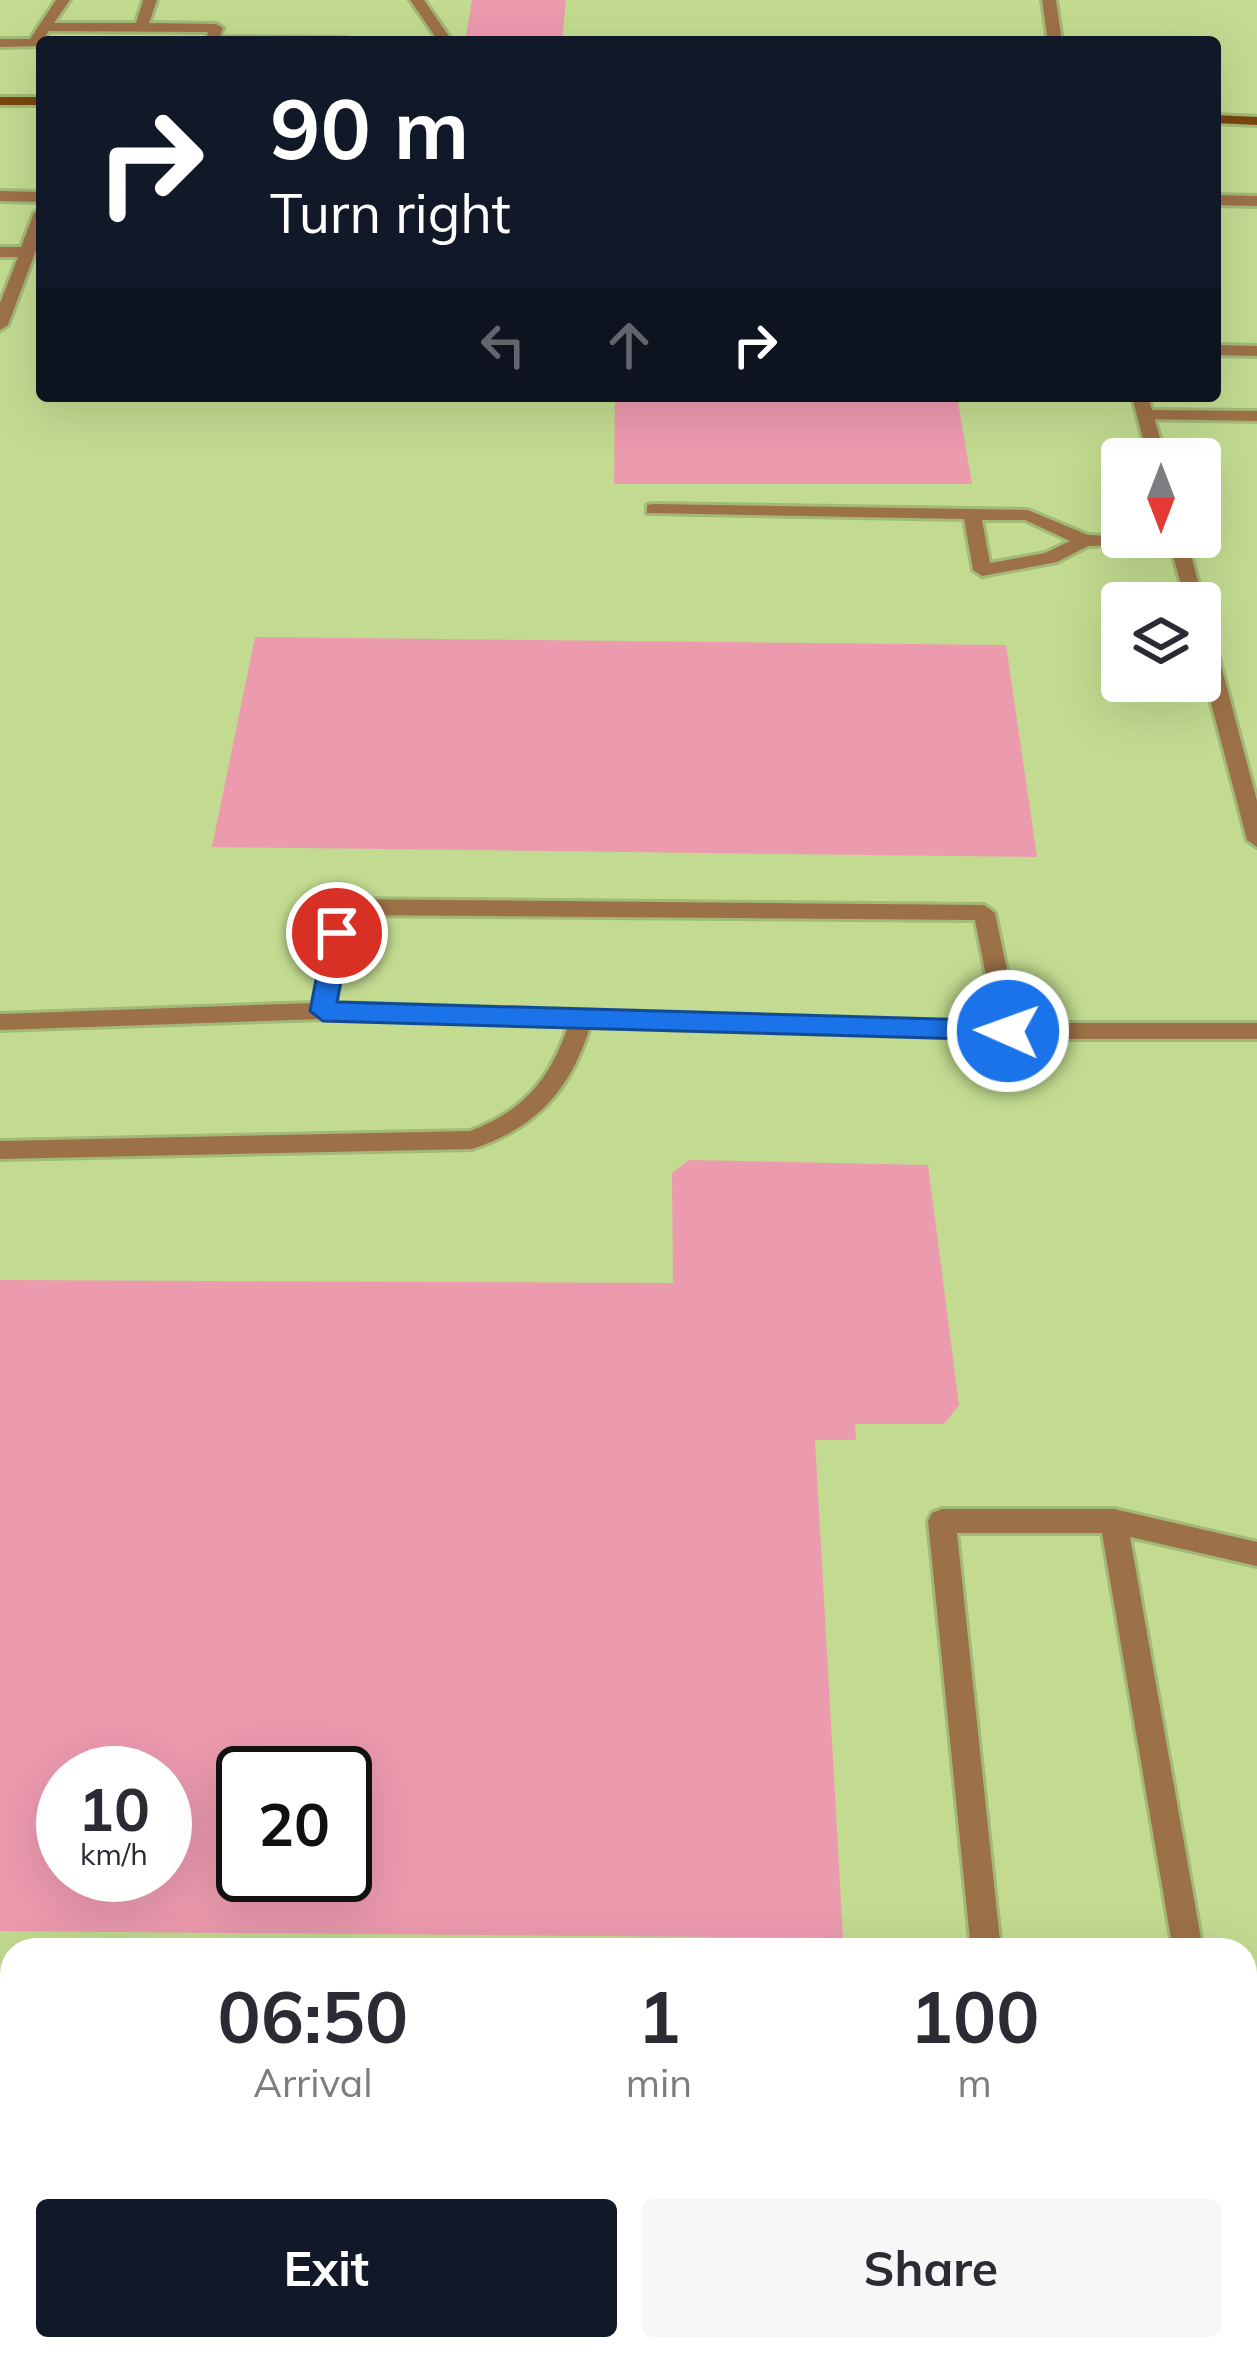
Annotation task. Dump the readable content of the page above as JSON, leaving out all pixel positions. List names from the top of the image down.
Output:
{
  "north": "bottom",
  "page": {
    "turn": ["90 m", "Turn right"],
    "speed": "10 km/h",
    "limit": "20",
    "eta": [
      "06:50",
      "Arrival",
      "1",
      "min",
      "100",
      "m"
    ],
    "buttons": ["Exit", "Share"]
  }
}
